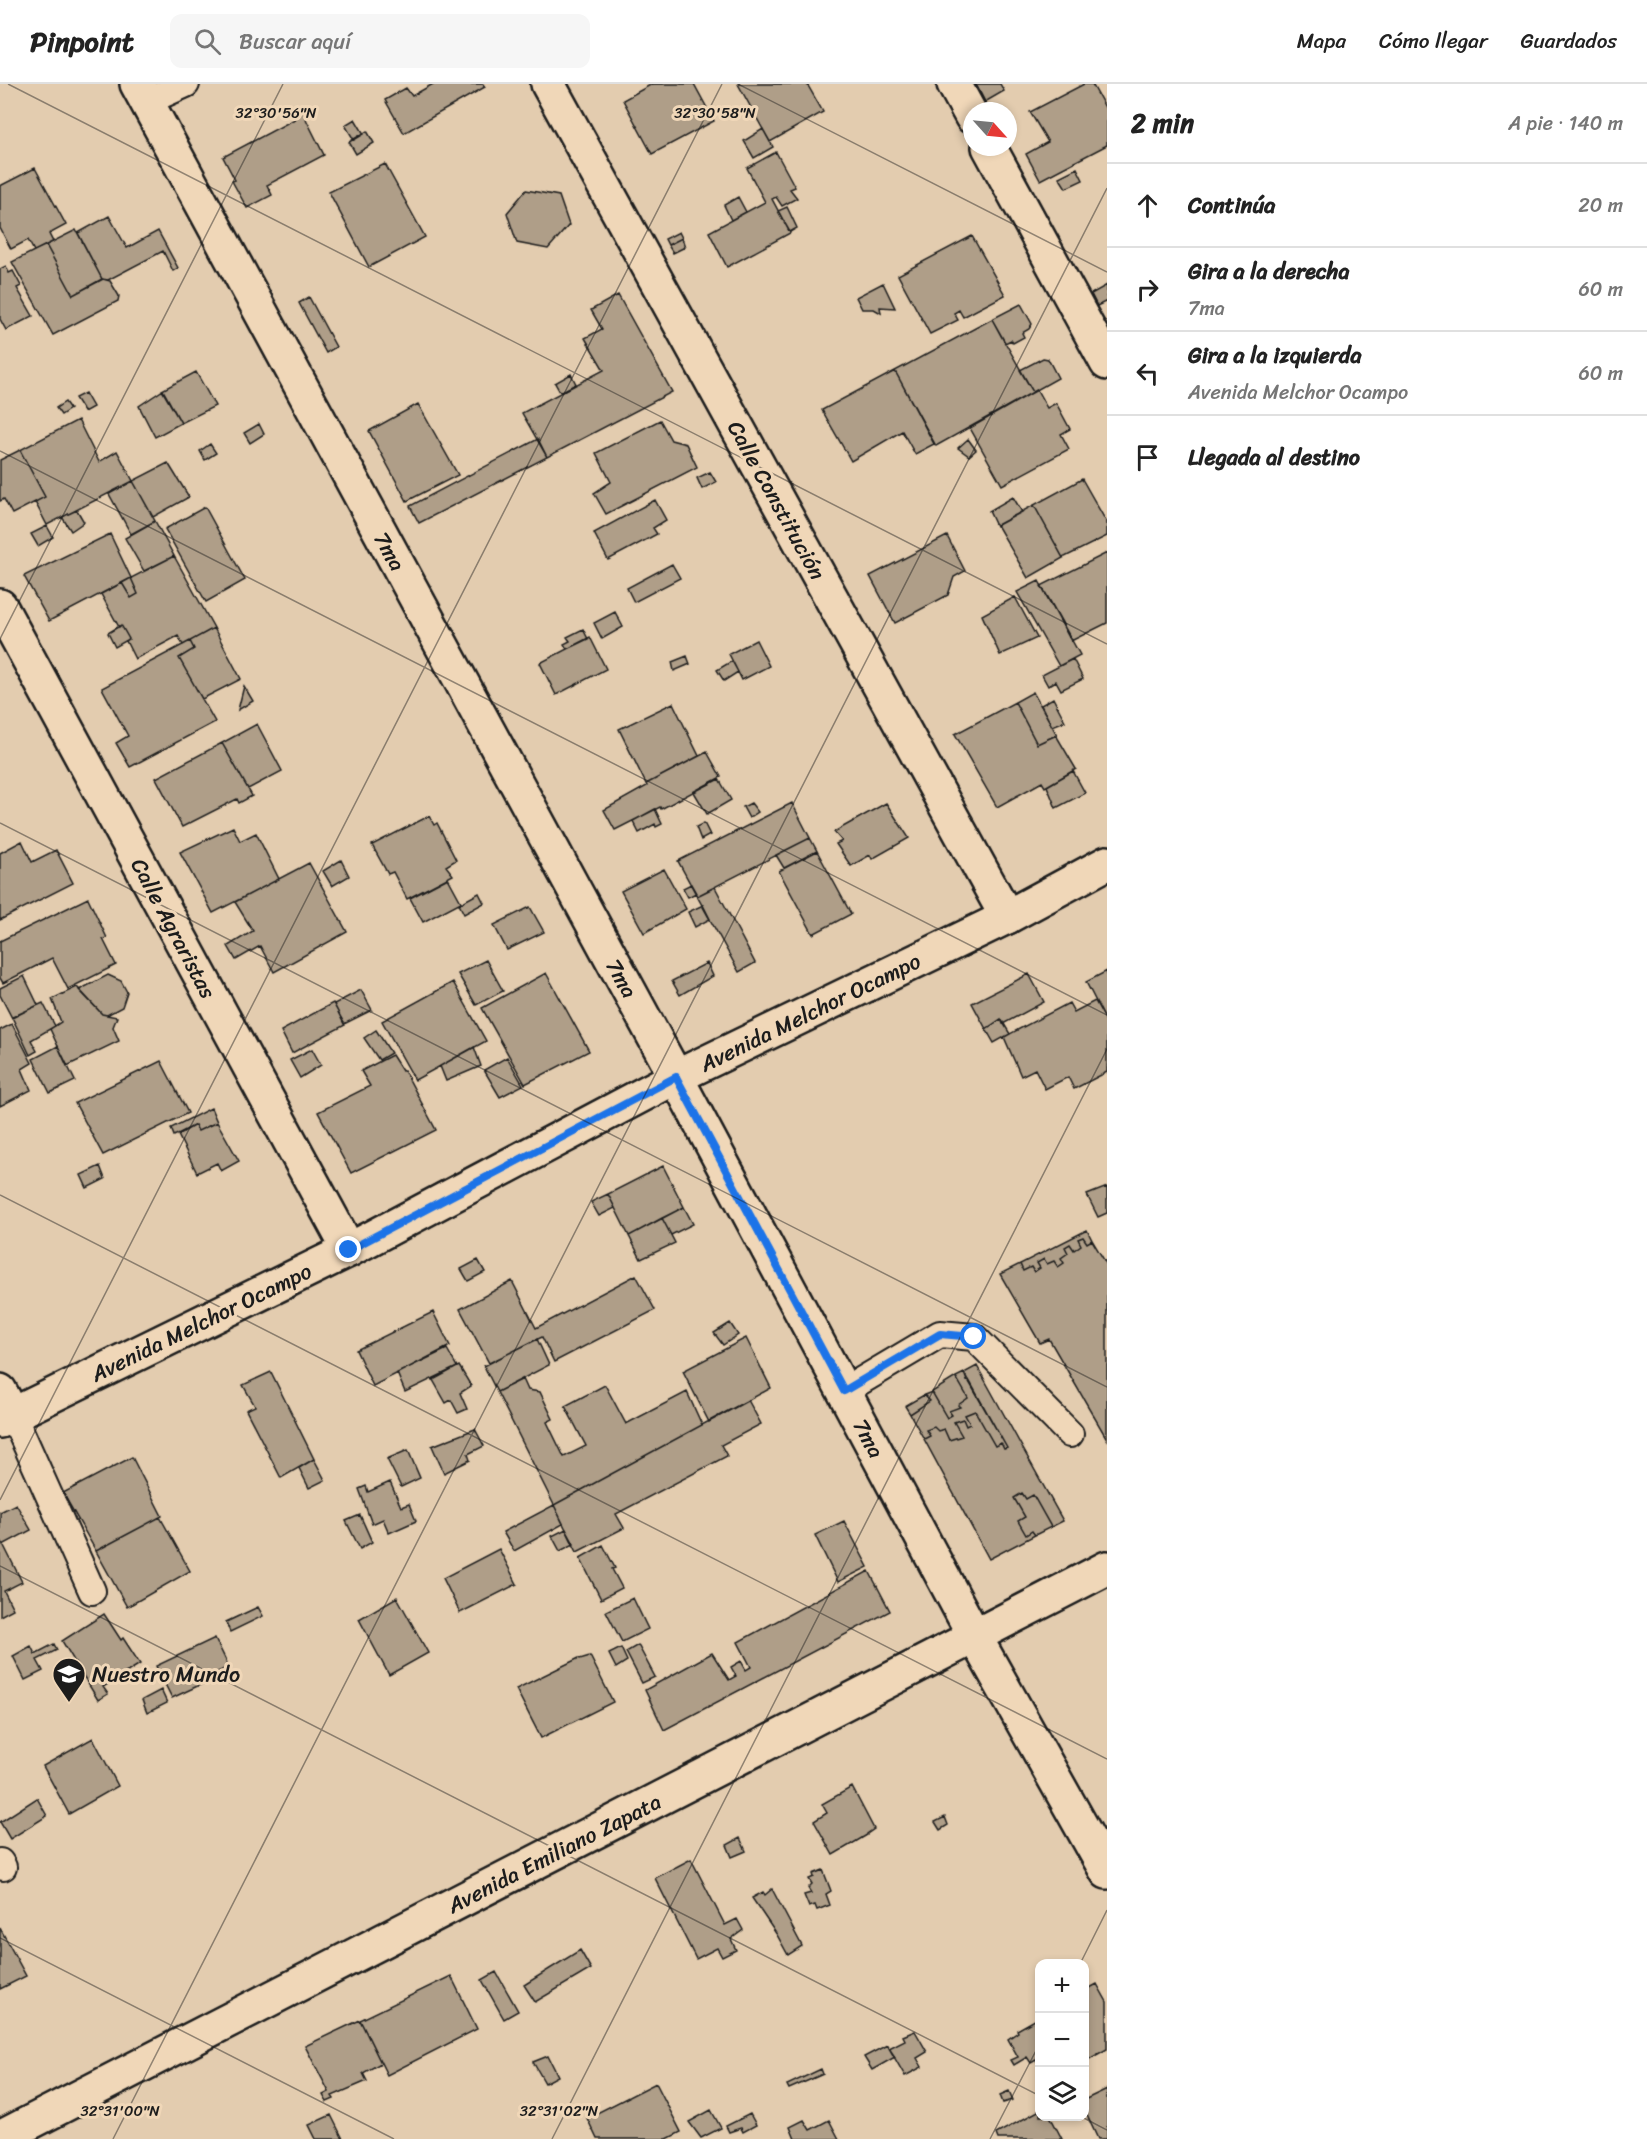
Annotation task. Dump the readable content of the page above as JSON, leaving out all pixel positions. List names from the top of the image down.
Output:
{
  "streets": {
    "street": [
      "Calle Constitución",
      "7ma",
      "Calle Agraristas",
      "Avenida Melchor Ocampo",
      "Avenida Emiliano Zapata"
    ]
  },
  "crossings": [
    ["Calle Constitución", "Avenida Melchor Ocampo"],
    ["7ma", "Avenida Melchor Ocampo"],
    ["7ma", "Avenida Emiliano Zapata"],
    ["Calle Agraristas", "Avenida Melchor Ocampo"]
  ],
  "places": {
    "school or university": ["Nuestro Mundo"]
  },
  "north": "bottom right",
  "page": {
    "header": "Pinpoint",
    "search": "Buscar aquí",
    "nav": ["Mapa", "Cómo llegar", "Guardados"],
    "heading": ["2 min", "A pie · 140 m"],
    "list": [
      ["Continúa", "20 m"],
      ["Gira a la derecha", "7ma", "60 m"],
      ["Gira a la izquierda", "Avenida Melchor Ocampo", "60 m"],
      "Llegada al destino"
    ],
    "map_buttons": ["+", "−"]
  },
  "coordinates": [
    "32°30'56\"N",
    "32°30'58\"N",
    "32°31'00\"N",
    "32°31'02\"N"
  ]
}
